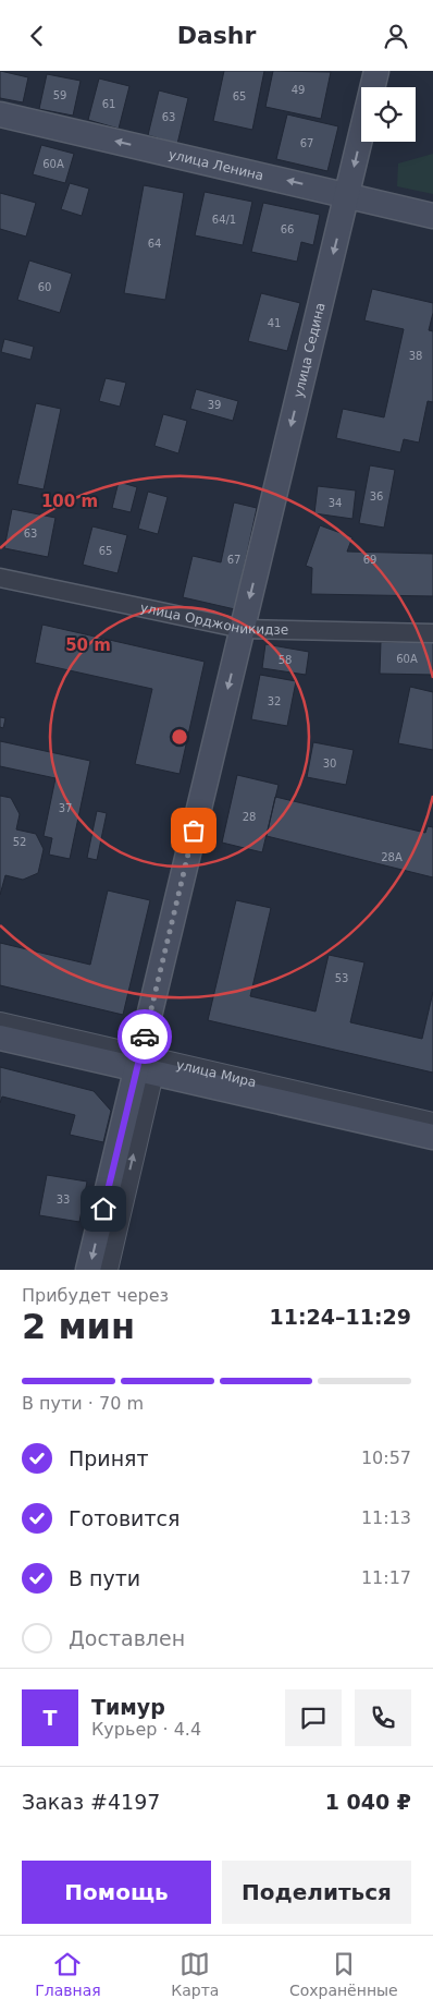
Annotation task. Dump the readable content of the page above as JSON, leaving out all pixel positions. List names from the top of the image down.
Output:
{
  "streets": {
    "main road": ["улица Ленина", "улица Седина", "улица Мира"],
    "street": ["улица Орджоникидзе"]
  },
  "crossings": [
    ["улица Ленина", "улица Седина"],
    ["улица Седина", "улица Орджоникидзе"],
    ["улица Седина", "улица Мира"]
  ],
  "one_way": ["улица Ленина", "улица Седина"],
  "house_numbers": [
    "49",
    "59",
    "65",
    "61",
    "63",
    "67",
    "60А",
    "64/1",
    "66",
    "64",
    "60",
    "41",
    "38",
    "39",
    "36",
    "34",
    "63",
    "65",
    "67",
    "69",
    "60А",
    "58",
    "32",
    "30",
    "37",
    "28",
    "52",
    "28А",
    "53",
    "33"
  ],
  "page": {
    "header": "Dashr",
    "heading": ["2 мин", "Прибудет через", "11:24–11:29"],
    "panel": [
      "Тимур",
      "Курьер · 4.4",
      "Заказ #4197",
      "1 040 ₽"
    ],
    "bar": "В пути · 70 m",
    "list": [
      ["Принят", "10:57"],
      ["Готовится", "11:13"],
      ["В пути", "11:17"],
      "Доставлен"
    ],
    "round": "Т",
    "buttons": ["Помощь", "Поделиться"],
    "tabs": ["Главная", "Карта", "Сохранённые"]
  },
  "rings": ["100 m", "50 m"]
}
